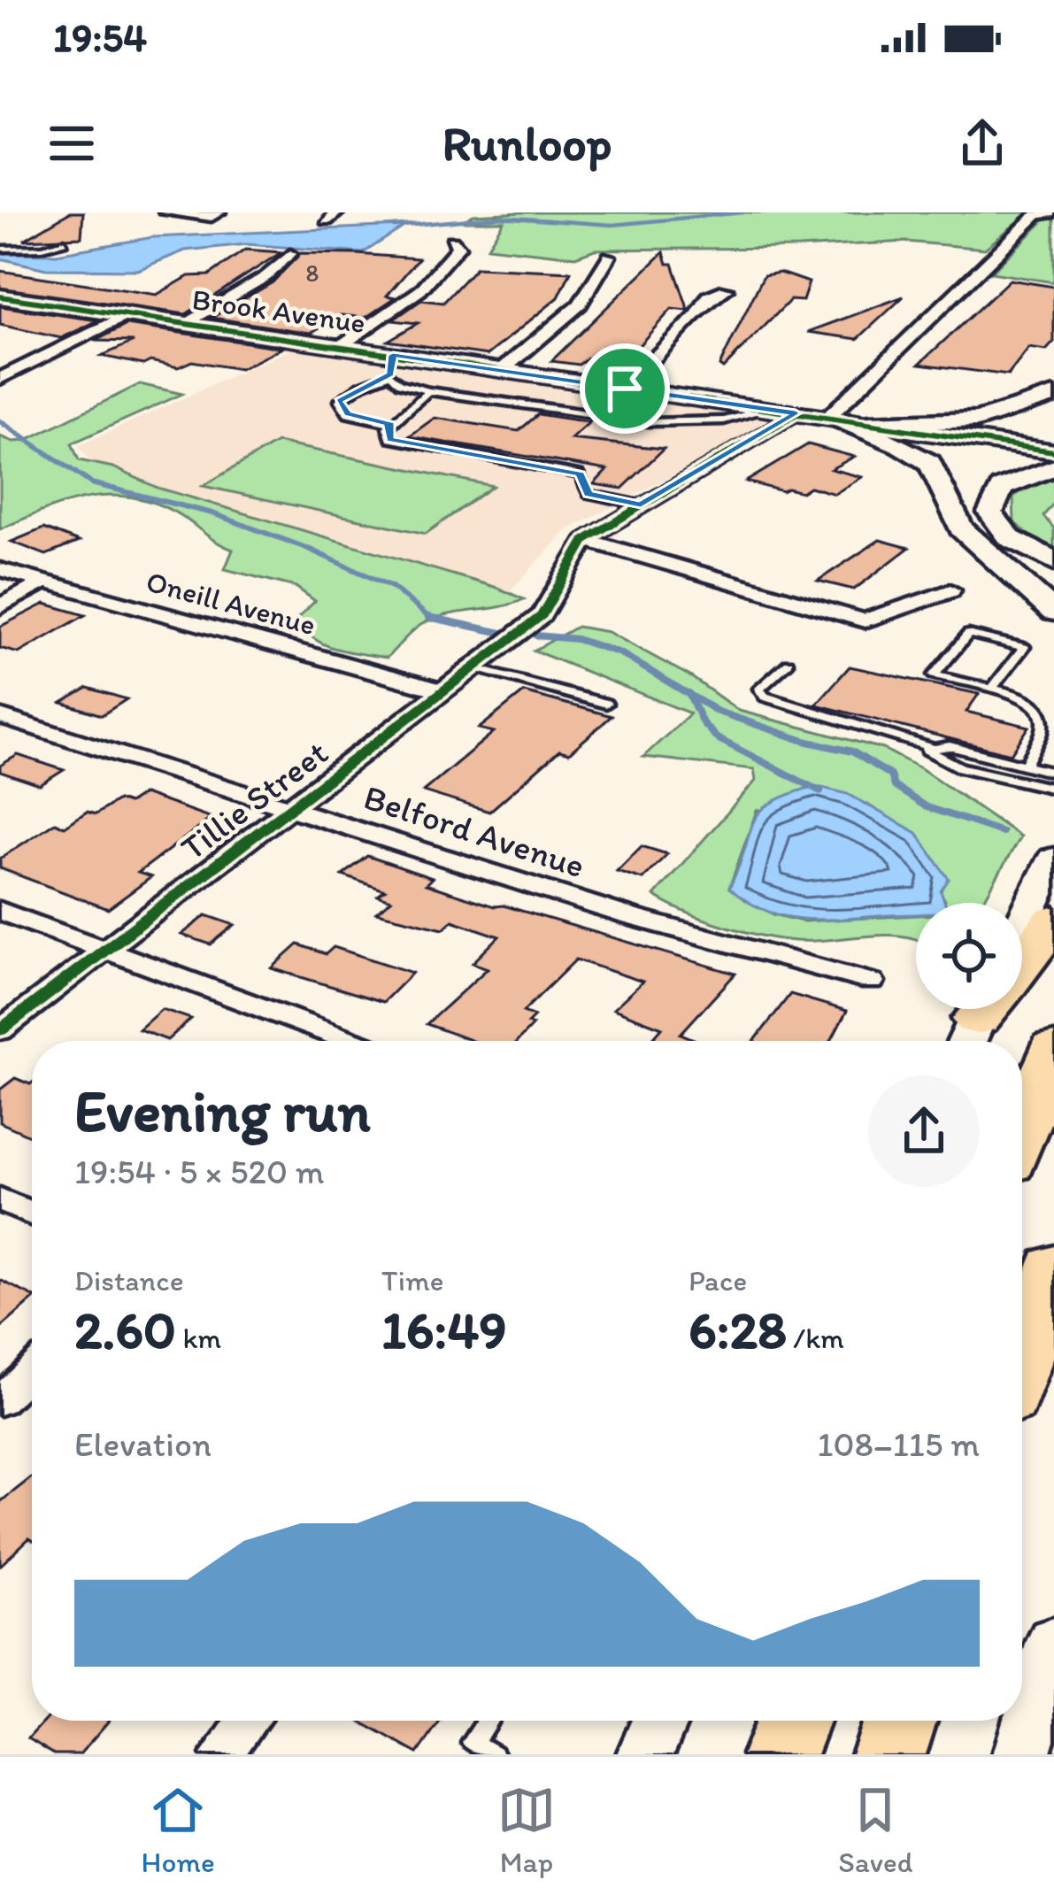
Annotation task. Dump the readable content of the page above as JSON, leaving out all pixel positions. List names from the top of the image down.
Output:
{
  "streets": {
    "street": [
      "Brook Avenue",
      "Oneill Avenue",
      "Tillie Street",
      "Belford Avenue"
    ]
  },
  "crossings": [
    ["Oneill Avenue", "Tillie Street"],
    ["Tillie Street", "Belford Avenue"]
  ],
  "house_numbers": ["8"],
  "page": {
    "status": "19:54",
    "header": "Runloop",
    "heading": ["Evening run", "19:54 · 5 × 520 m"],
    "stats": [
      ["Distance", "2.60 km"],
      ["Time", "16:49"],
      ["Pace", "6:28 /km"]
    ],
    "chart": ["Elevation", "108–115 m"],
    "tabs": ["Home", "Map", "Saved"]
  }
}
